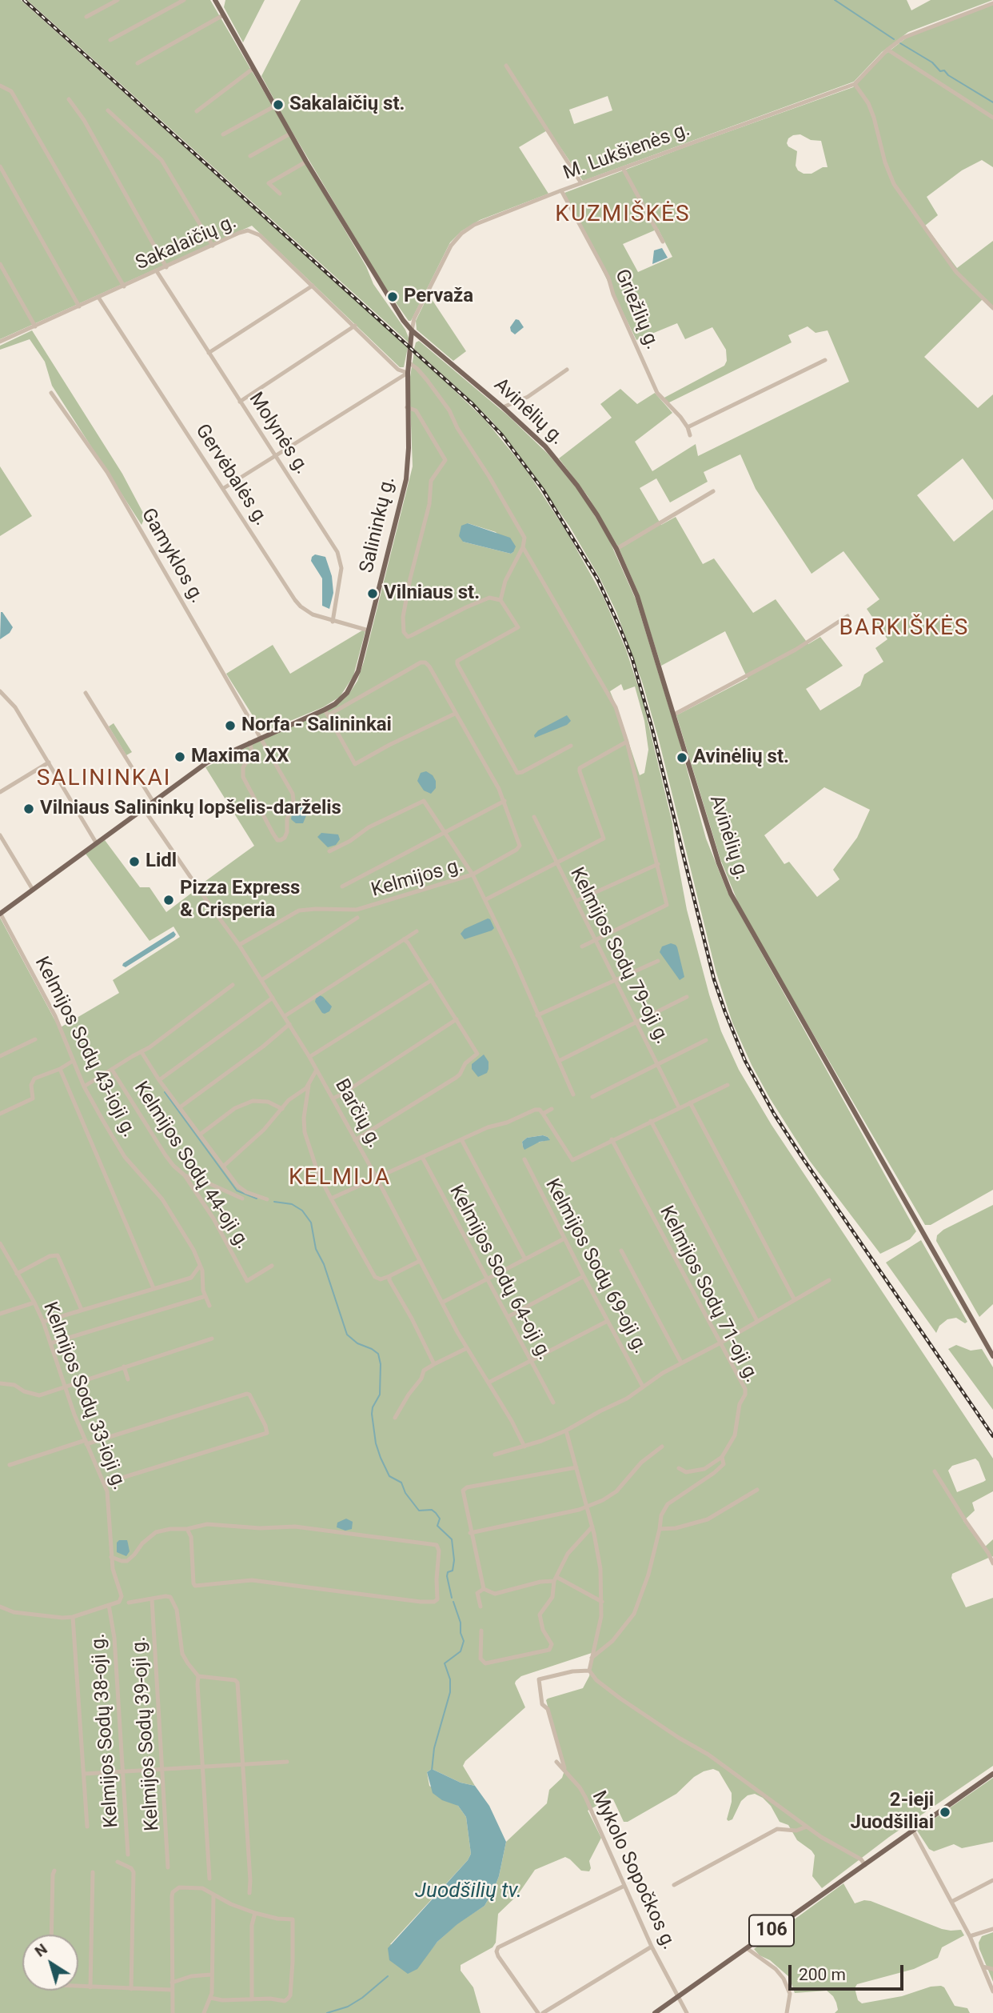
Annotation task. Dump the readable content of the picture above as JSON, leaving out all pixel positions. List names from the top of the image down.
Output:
{
  "streets": {
    "main road": ["Avinėlių g.", "Salininkų g.", "106"],
    "street": [
      "M. Lukšienės g.",
      "Sakalaičių g.",
      "Griežlių g.",
      "Molynės g.",
      "Gervėbalės g.",
      "Gamyklos g.",
      "Kelmijos g.",
      "Kelmijos Sodų 79-oji g.",
      "Kelmijos Sodų 43-ioji g.",
      "Barčių g.",
      "Kelmijos Sodų 44-oji g.",
      "Kelmijos Sodų 69-oji g.",
      "Kelmijos Sodų 64-oji g.",
      "Kelmijos Sodų 71-oji g.",
      "Kelmijos Sodų 33-ioji g.",
      "Kelmijos Sodų 38-oji g.",
      "Kelmijos Sodų 39-oji g.",
      "Mykolo Sopočkos g."
    ]
  },
  "crossings": [
    ["M. Lukšienės g.", "Griežlių g."],
    ["M. Lukšienės g.", "Avinėlių g."],
    ["M. Lukšienės g.", "Salininkų g."],
    ["Sakalaičių g.", "Molynės g."],
    ["Sakalaičių g.", "Gervėbalės g."],
    ["Sakalaičių g.", "Salininkų g."],
    ["Avinėlių g.", "Salininkų g."],
    ["Molynės g.", "Gervėbalės g."],
    ["Gervėbalės g.", "Salininkų g."],
    ["Salininkų g.", "Gamyklos g."],
    ["Salininkų g.", "Kelmijos Sodų 43-ioji g."],
    ["Salininkų g.", "Barčių g."],
    ["Kelmijos g.", "Barčių g."],
    ["Kelmijos Sodų 33-ioji g.", "Kelmijos Sodų 38-oji g."],
    ["Mykolo Sopočkos g.", "106"]
  ],
  "districts": [
    "KUZMIŠKĖS",
    "BARKIŠKĖS",
    "SALININKAI",
    "KELMIJA"
  ],
  "water": ["Juodšilių tv."],
  "places": [
    "Sakalaičių st.",
    "Pervaža",
    "Vilniaus st.",
    "Norfa - Salininkai",
    "Maxima XX",
    "Avinėlių st.",
    "Vilniaus Salininkų lopšelis-darželis",
    "Lidl",
    "Pizza Express & Crisperia",
    "2-ieji Juodšiliai"
  ],
  "scale_bar": "200 m",
  "north": "top left"
}
